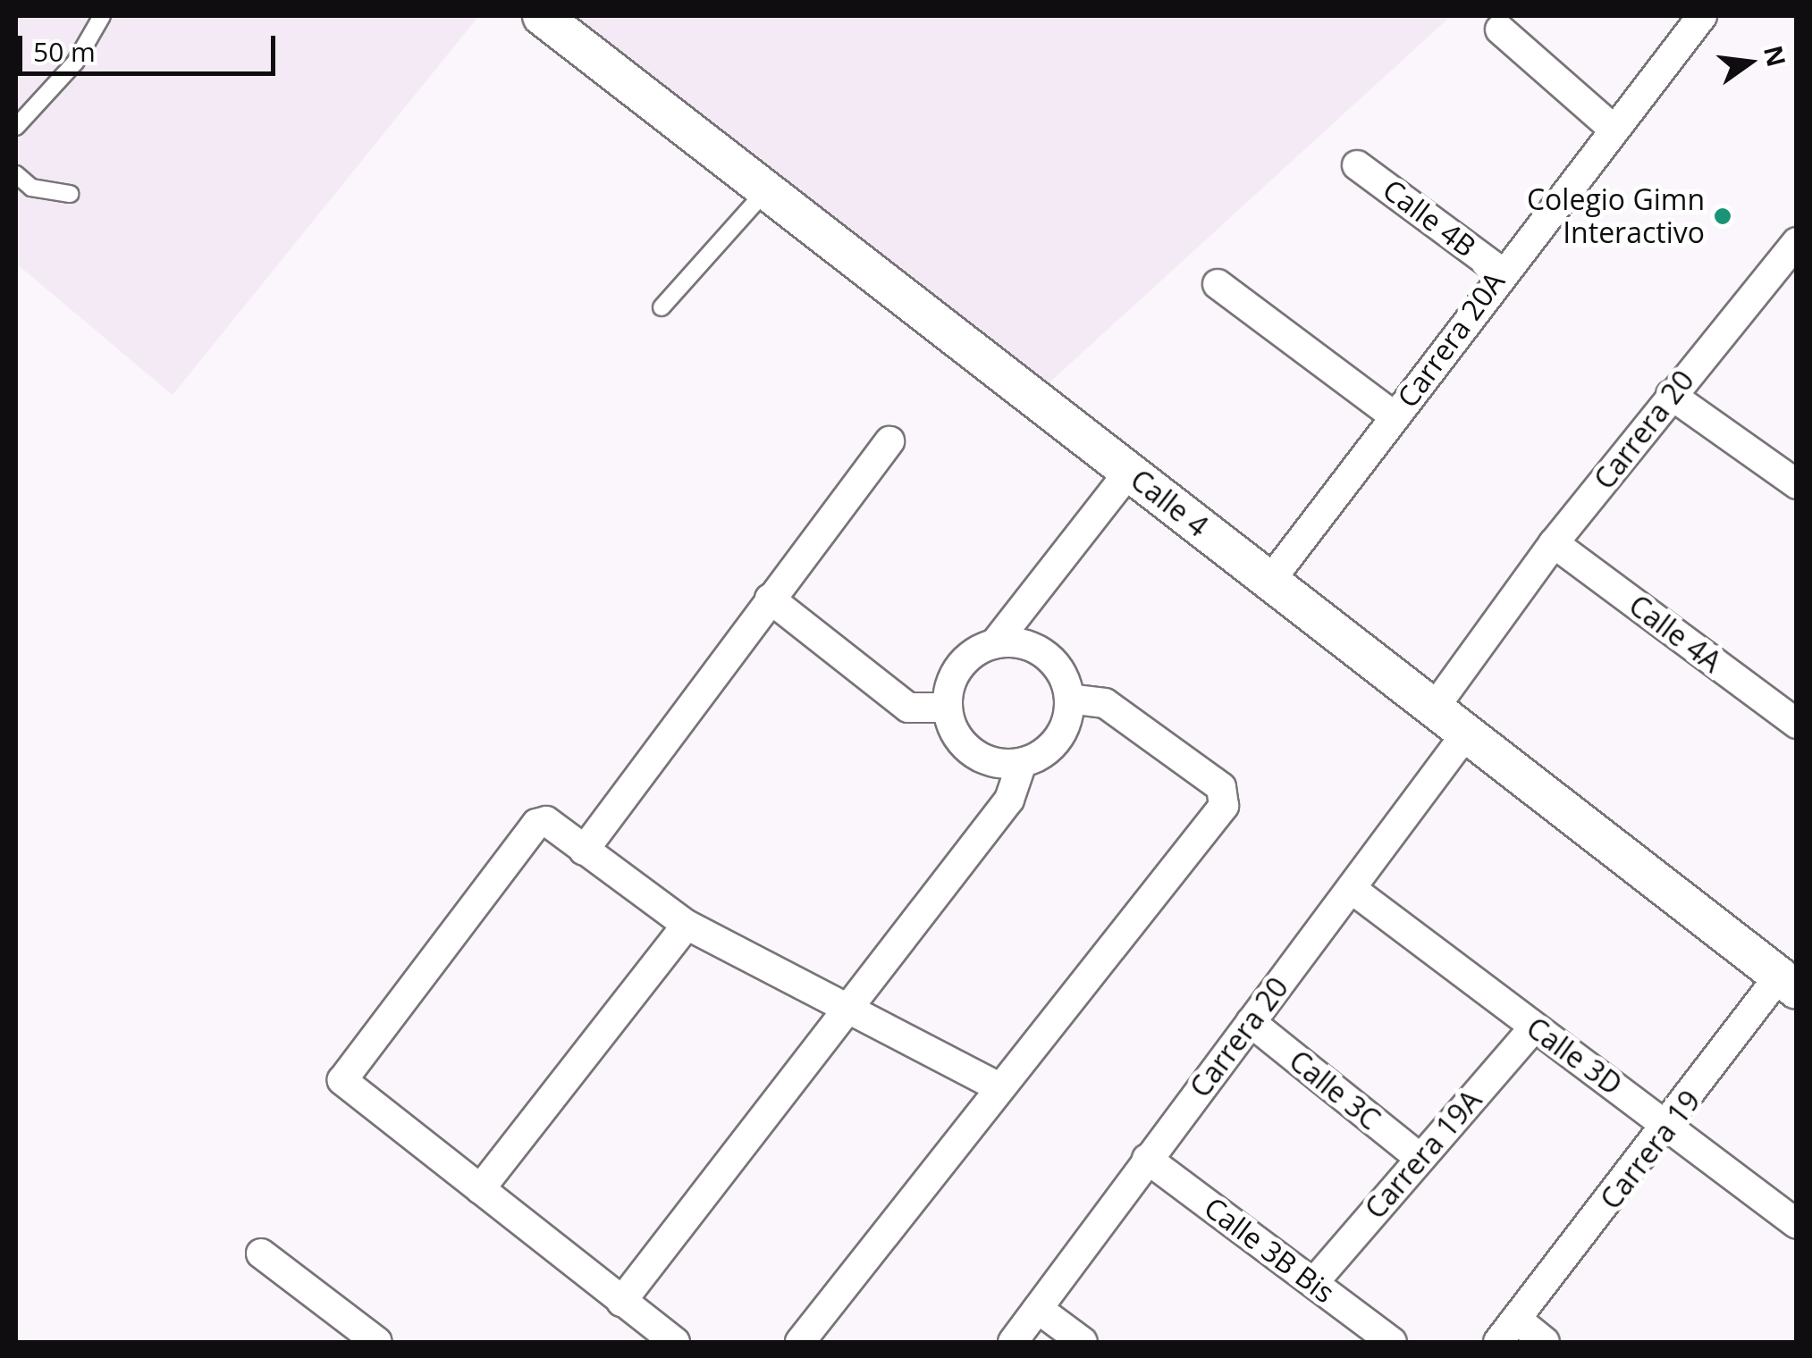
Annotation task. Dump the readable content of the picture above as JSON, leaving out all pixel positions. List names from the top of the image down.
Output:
{
  "streets": {
    "street": [
      "Calle 4B",
      "Carrera 20A",
      "Carrera 20",
      "Calle 4",
      "Calle 4A",
      "Calle 3D",
      "Calle 3C",
      "Carrera 19",
      "Carrera 19A",
      "Calle 3B Bis"
    ]
  },
  "crossings": [
    ["Calle 4B", "Carrera 20A"],
    ["Carrera 20A", "Calle 4"],
    ["Carrera 20", "Calle 4"],
    ["Carrera 20", "Calle 4A"],
    ["Carrera 20", "Calle 3D"],
    ["Carrera 20", "Calle 3C"],
    ["Carrera 20", "Calle 3B Bis"],
    ["Calle 4", "Carrera 19"],
    ["Calle 3D", "Carrera 19"],
    ["Calle 3D", "Carrera 19A"],
    ["Calle 3C", "Carrera 19A"],
    ["Carrera 19A", "Calle 3B Bis"]
  ],
  "places": ["Colegio Gimn Interactivo"],
  "scale_bar": "50 m",
  "north": "right"
}
